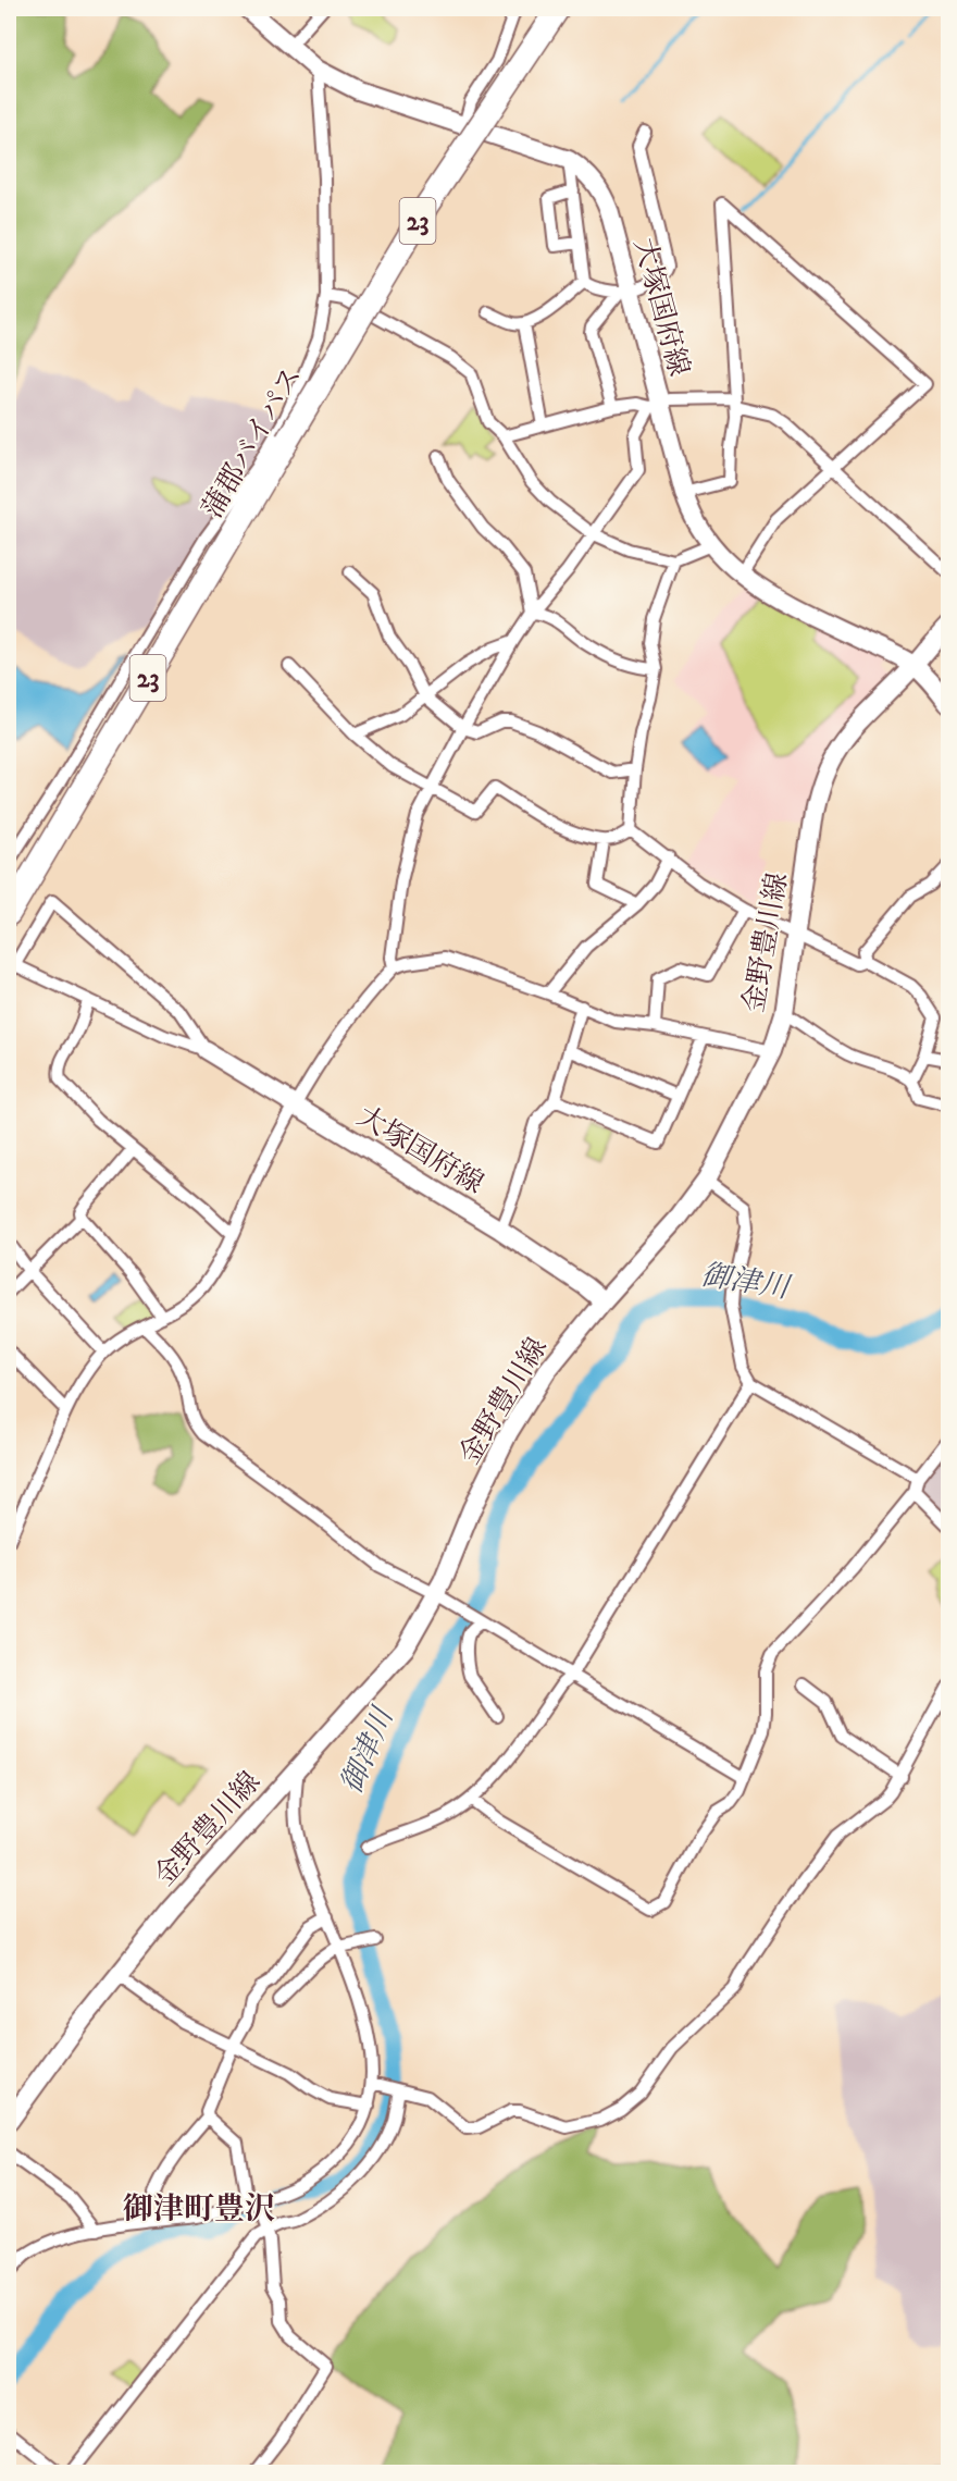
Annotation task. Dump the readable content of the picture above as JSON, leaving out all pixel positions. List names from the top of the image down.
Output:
{
  "streets": {
    "highway": ["23", "蒲郡バイパス"],
    "main road": ["大塚国府線", "金野豊川線"]
  },
  "crossings": [
    ["大塚国府線", "金野豊川線"]
  ],
  "districts": ["御津町豊沢"],
  "water": ["御津川"]
}
